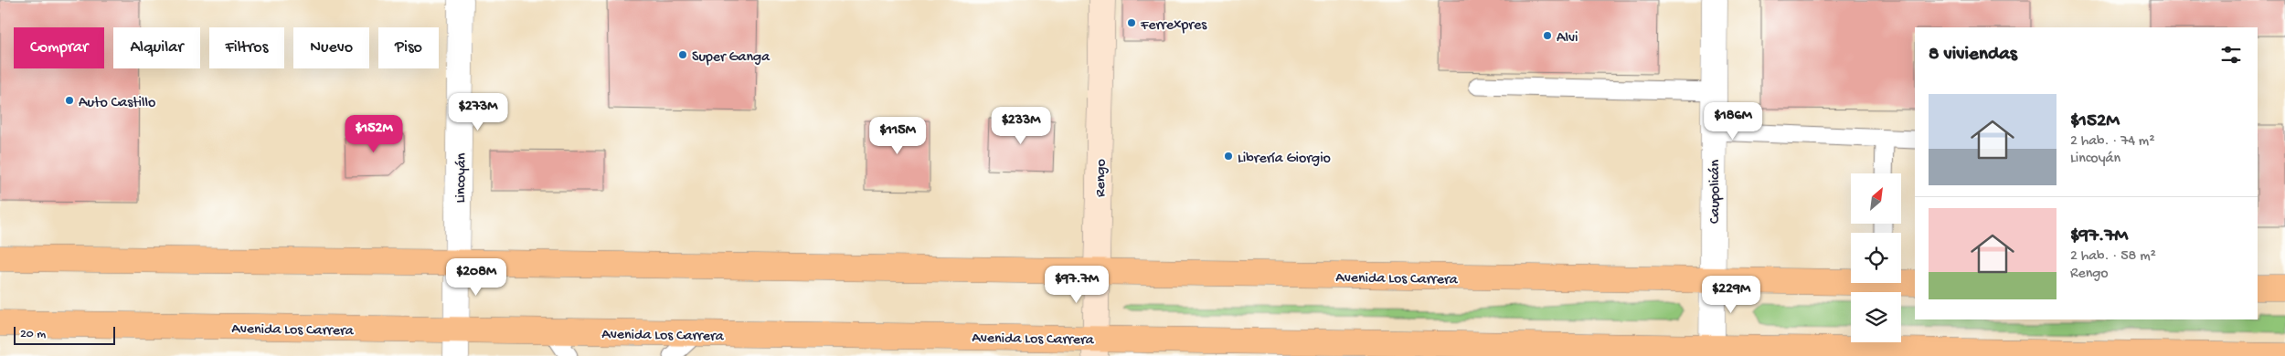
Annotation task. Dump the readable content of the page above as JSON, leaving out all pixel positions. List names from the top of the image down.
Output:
{
  "streets": {
    "main road": ["Rengo", "Avenida Los Carrera"],
    "street": ["Lincoyán", "Caupolicán"]
  },
  "crossings": [
    ["Lincoyán", "Avenida Los Carrera"],
    ["Rengo", "Avenida Los Carrera"],
    ["Caupolicán", "Avenida Los Carrera"]
  ],
  "places": [
    "Ferrexpres",
    "Alvi",
    "Super Ganga",
    "Auto Castillo",
    "Librería Giorgio"
  ],
  "scale_bar": "20 m",
  "north": "top right",
  "page": {
    "chip": [
      "Comprar",
      "Alquilar",
      "Filtros",
      "Nuevo",
      "Piso"
    ],
    "heading": "8 viviendas",
    "list": [
      {
        "name": "$152M",
        "note": "2 hab. · 74 m² · Lincoyán"
      },
      {
        "name": "$97.7M",
        "note": "2 hab. · 58 m² · Rengo"
      }
    ],
    "price": [
      "$273M",
      "$186M",
      "$233M",
      "$152M",
      "$115M",
      "$208M",
      "$97.7M",
      "$229M"
    ],
    "scale": "20 m"
  }
}
